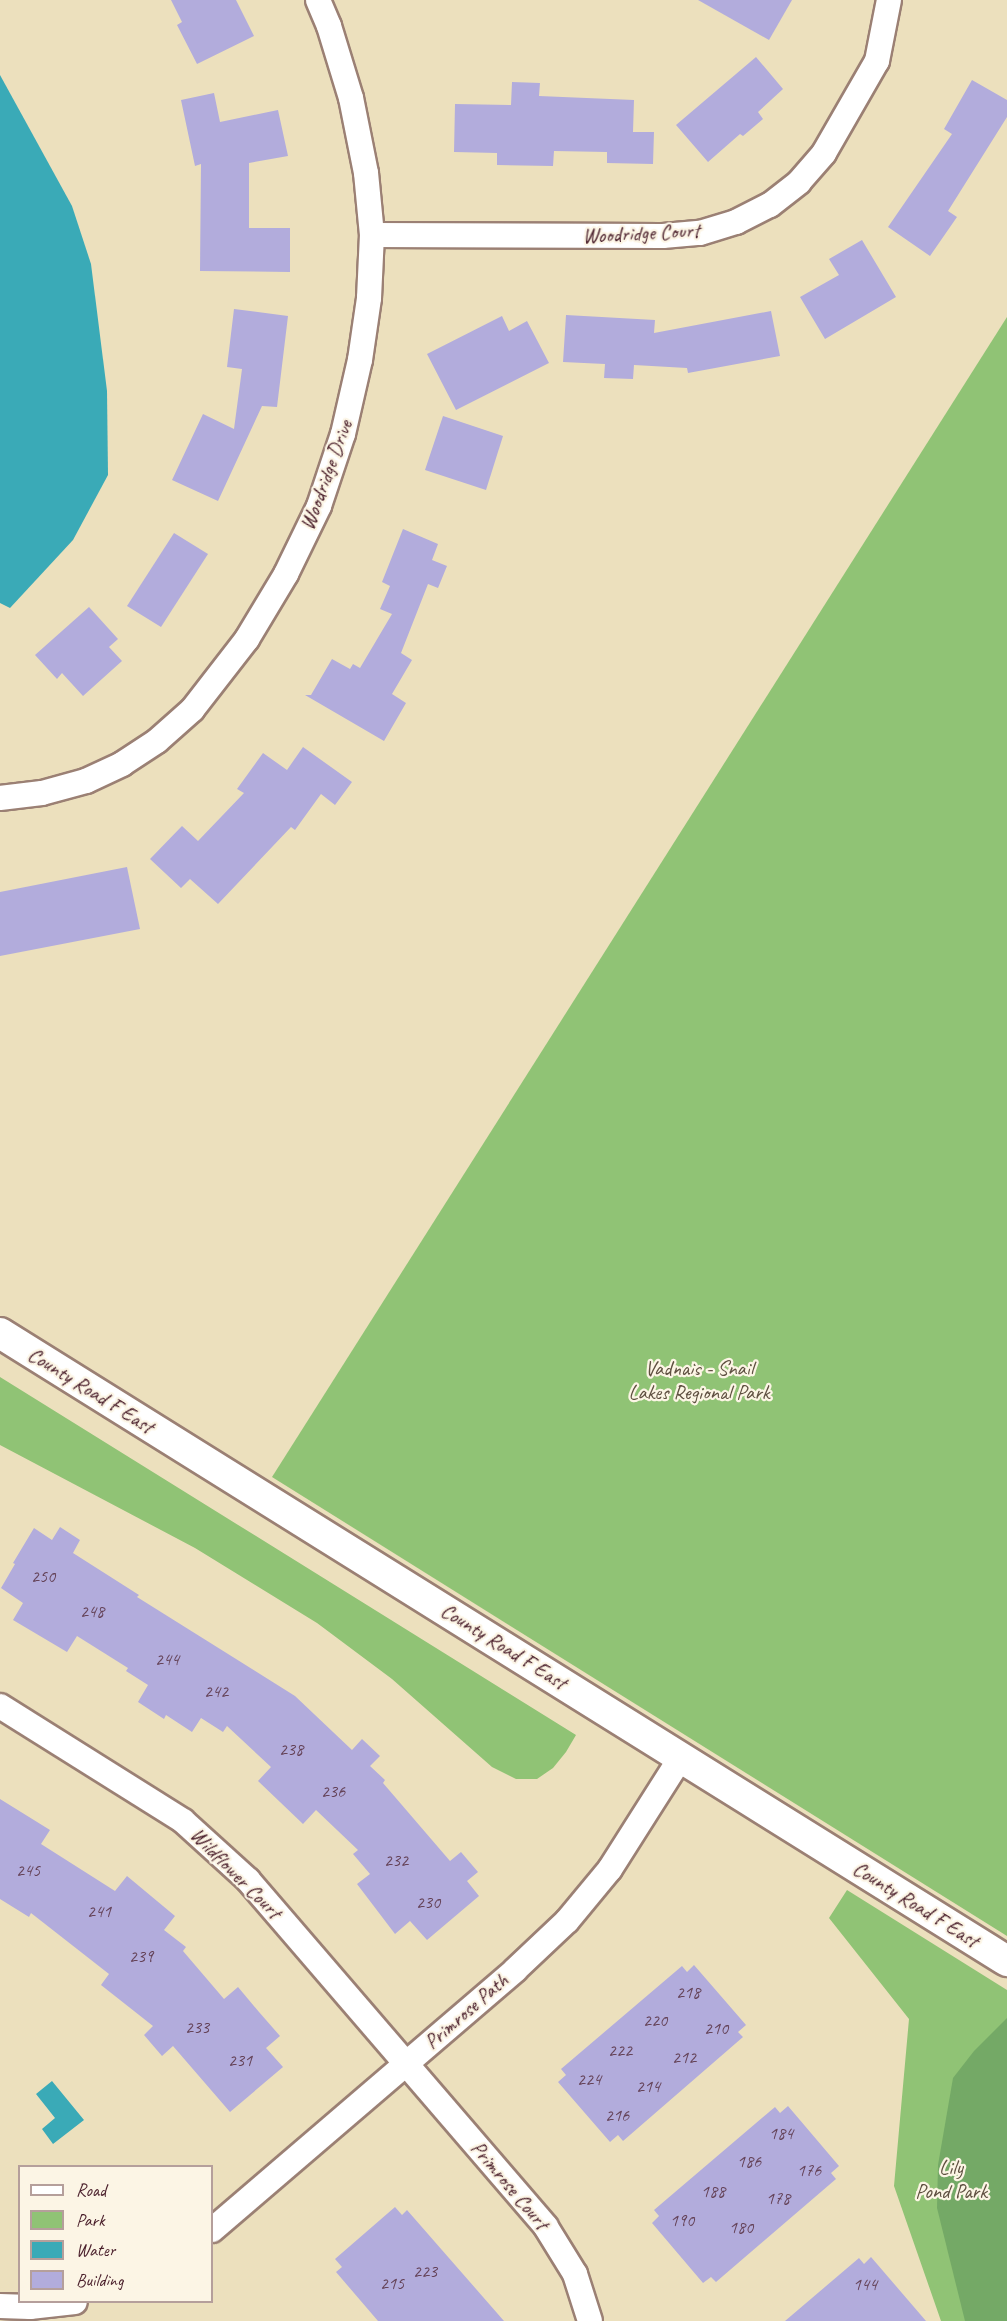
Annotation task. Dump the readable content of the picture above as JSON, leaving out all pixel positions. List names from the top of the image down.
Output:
{
  "streets": {
    "street": [
      "Woodridge Court",
      "Woodridge Drive",
      "County Road F East",
      "Wildflower Court",
      "Primrose Path",
      "Primrose Court"
    ]
  },
  "crossings": [
    ["Woodridge Court", "Woodridge Drive"],
    ["County Road F East", "Primrose Path"],
    ["Wildflower Court", "Primrose Path"],
    ["Wildflower Court", "Primrose Court"],
    ["Primrose Path", "Primrose Court"]
  ],
  "parks": ["Vadnais - Snail Lakes Regional Park", "Lily Pond Park"],
  "house_numbers": [
    "250",
    "248",
    "244",
    "242",
    "238",
    "236",
    "232",
    "245",
    "230",
    "241",
    "239",
    "218",
    "220",
    "233",
    "210",
    "222",
    "212",
    "231",
    "224",
    "214",
    "216",
    "184",
    "186",
    "176",
    "188",
    "178",
    "190",
    "180",
    "223",
    "215",
    "144"
  ],
  "legend": [
    "Road",
    "Park",
    "Water",
    "Building"
  ]
}
